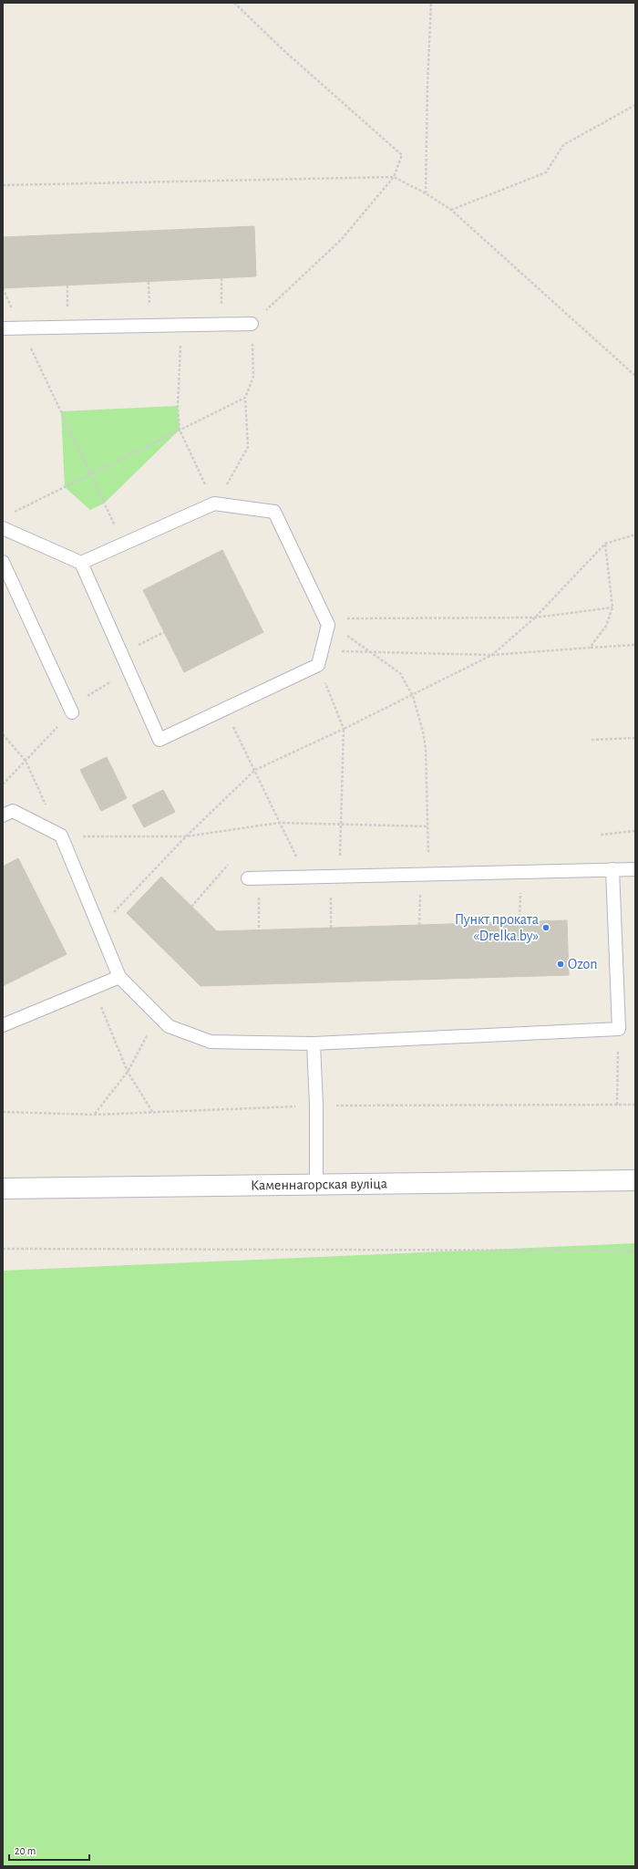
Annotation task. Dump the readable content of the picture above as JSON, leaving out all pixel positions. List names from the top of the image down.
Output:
{
  "streets": {
    "main road": ["Каменнагорская вуліца"]
  },
  "places": ["Пункт проката «Drelka.by»", "Ozon"],
  "scale_bar": "20 m"
}
